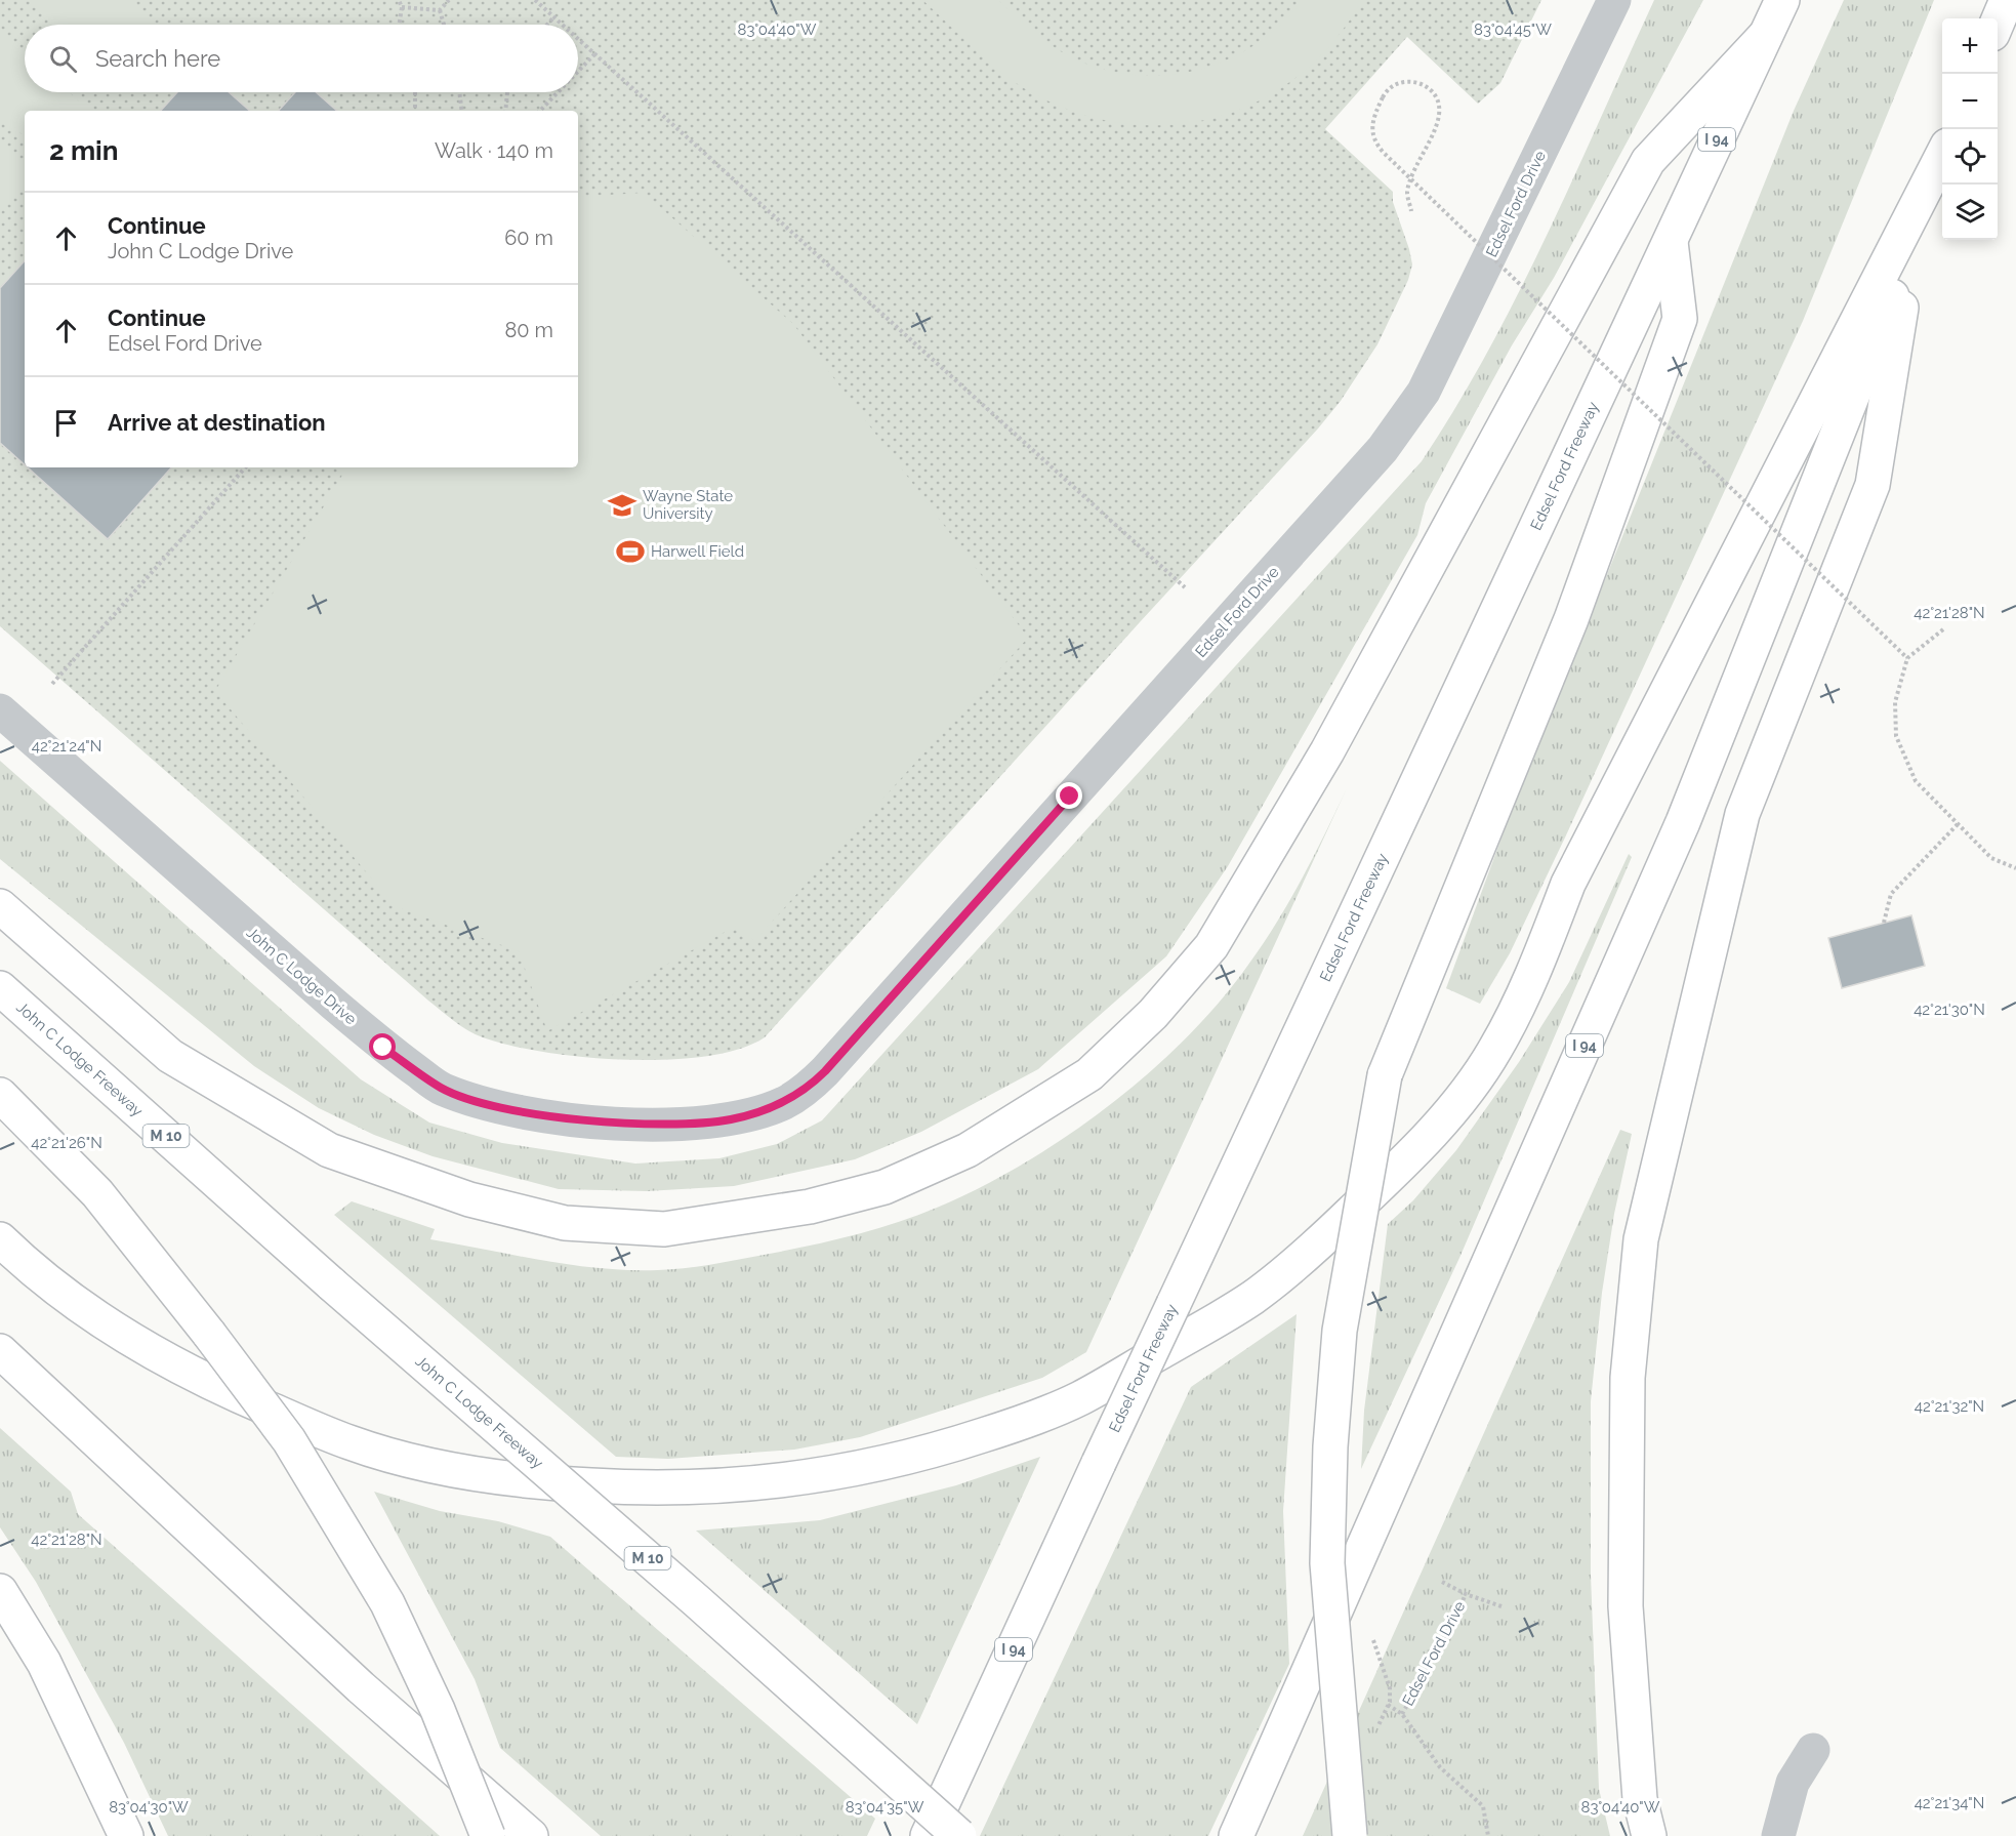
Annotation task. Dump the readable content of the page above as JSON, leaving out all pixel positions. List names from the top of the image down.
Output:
{
  "streets": {
    "highway": [
      "I 94",
      "Edsel Ford Freeway",
      "John C Lodge Freeway",
      "M 10"
    ],
    "street": ["Edsel Ford Drive", "John C Lodge Drive"]
  },
  "crossings": [
    ["Edsel Ford Drive", "John C Lodge Drive"]
  ],
  "places": {
    "school or university": ["Wayne State University"],
    "sports": ["Harwell Field"]
  },
  "page": {
    "map_buttons": ["+", "−"],
    "search": "Search here",
    "heading": ["2 min", "Walk · 140 m"],
    "list": [
      ["Continue", "John C Lodge Drive", "60 m"],
      ["Continue", "Edsel Ford Drive", "80 m"],
      "Arrive at destination"
    ]
  },
  "coordinates": [
    "83°04'40\"W",
    "83°04'45\"W",
    "42°21'28\"N",
    "42°21'24\"N",
    "42°21'30\"N",
    "42°21'26\"N",
    "42°21'32\"N",
    "42°21'34\"N",
    "83°04'30\"W",
    "83°04'35\"W"
  ]
}
